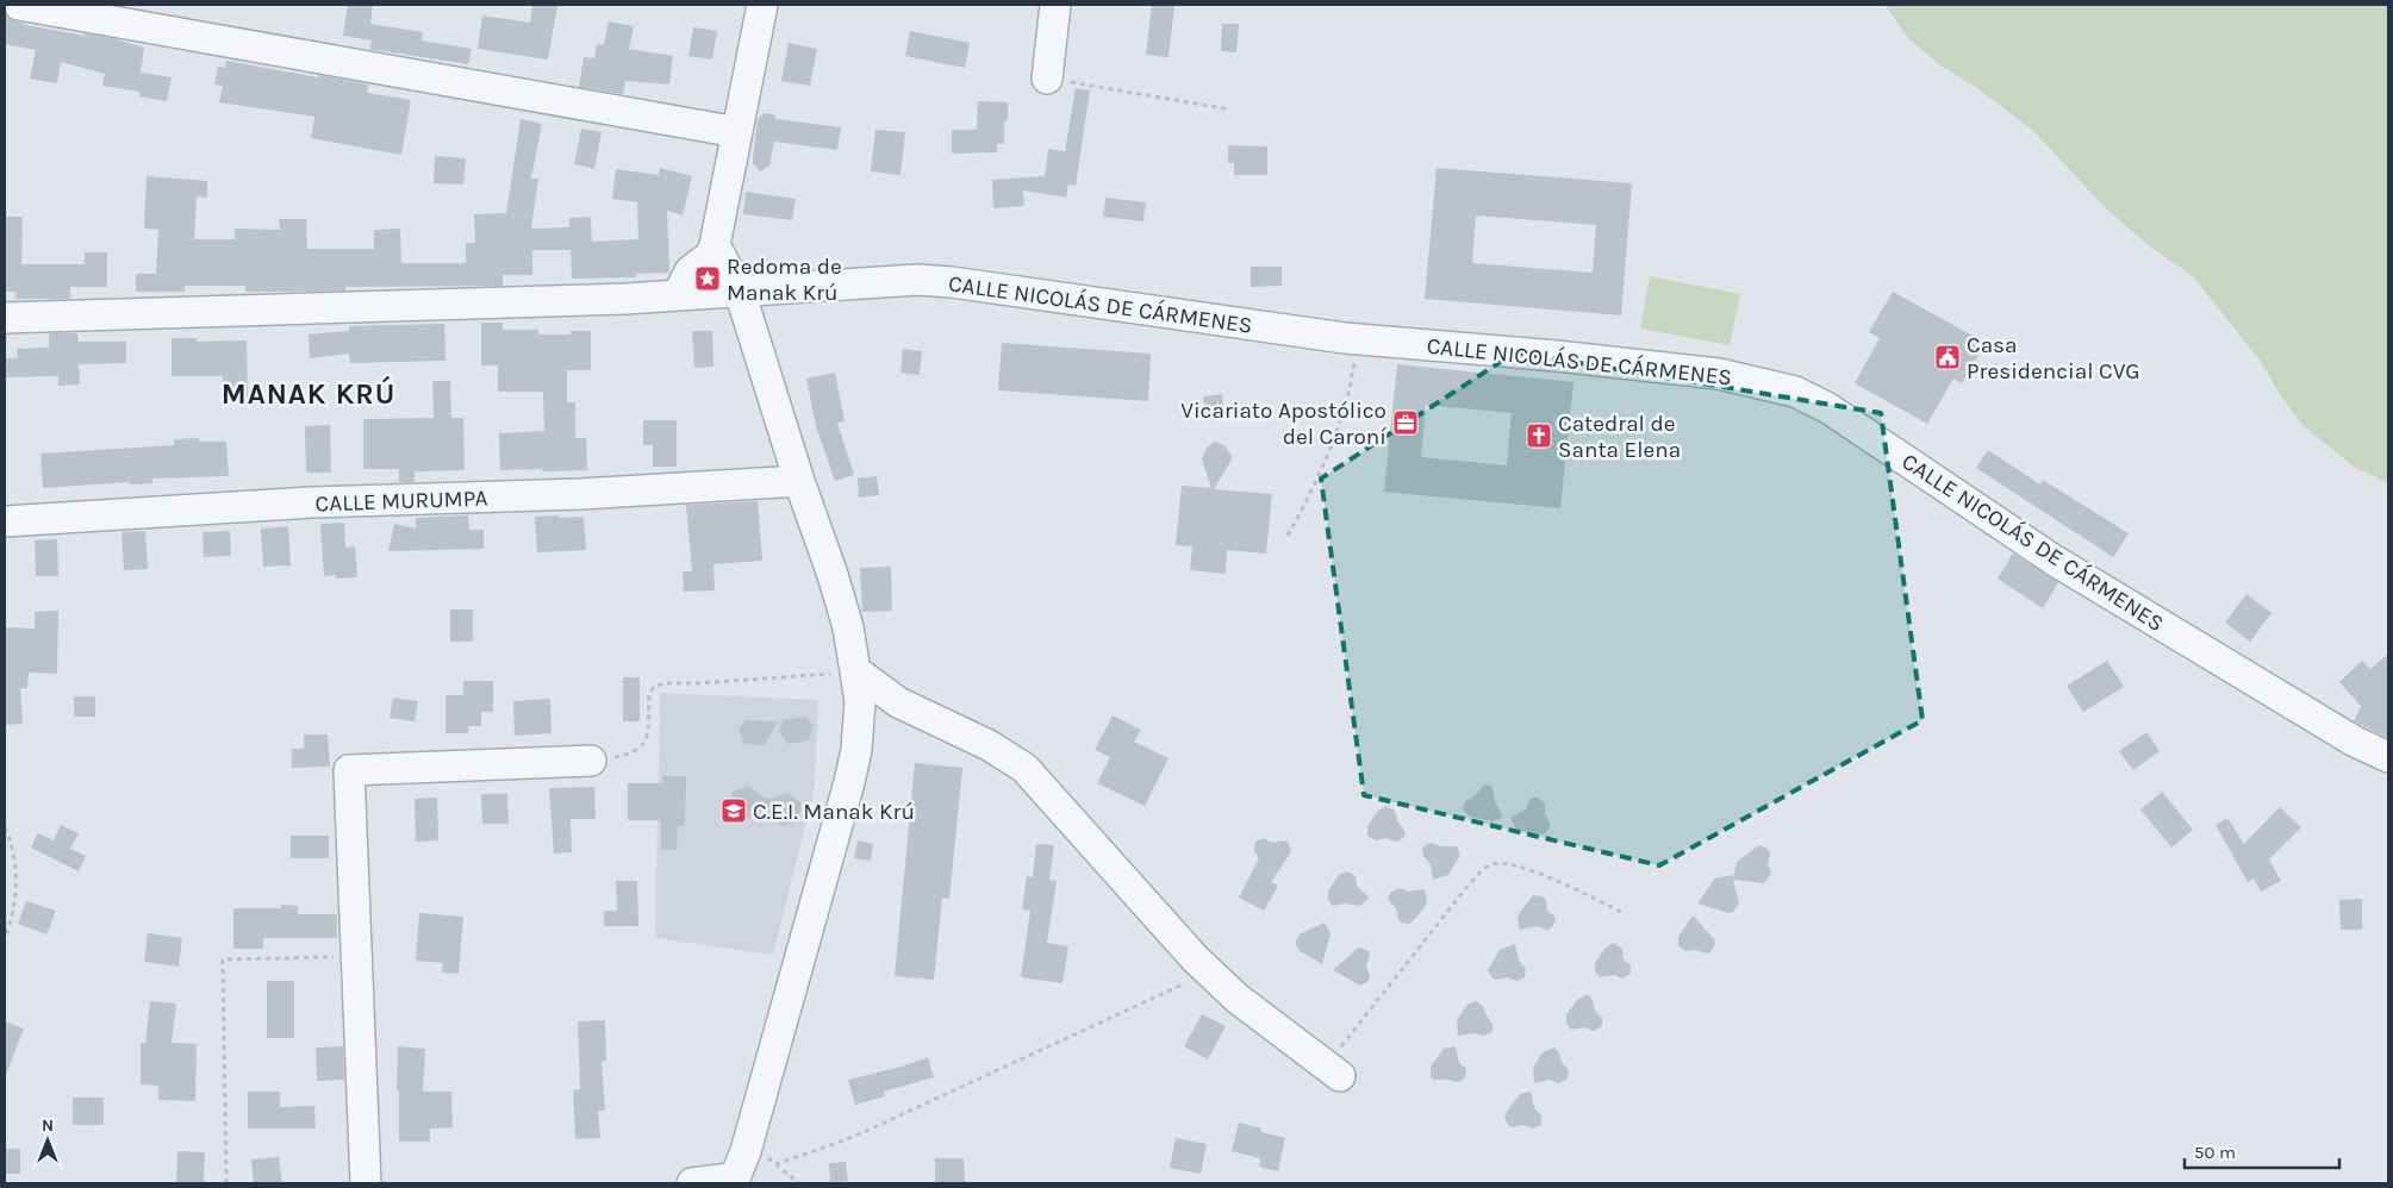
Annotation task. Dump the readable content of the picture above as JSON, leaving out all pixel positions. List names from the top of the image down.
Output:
{
  "streets": {
    "street": ["CALLE NICOLÁS DE CÁRMENES", "CALLE MURUMPA"]
  },
  "districts": ["MANAK KRÚ"],
  "places": {
    "place": ["Redoma de Manak Krú"],
    "public building": ["Casa Presidencial CVG"],
    "office": ["Vicariato Apostólico del Caroní"],
    "church": ["Catedral de Santa Elena"],
    "school or university": ["C.E.I. Manak Krú"]
  },
  "scale_bar": "50 m",
  "north": "top"
}
